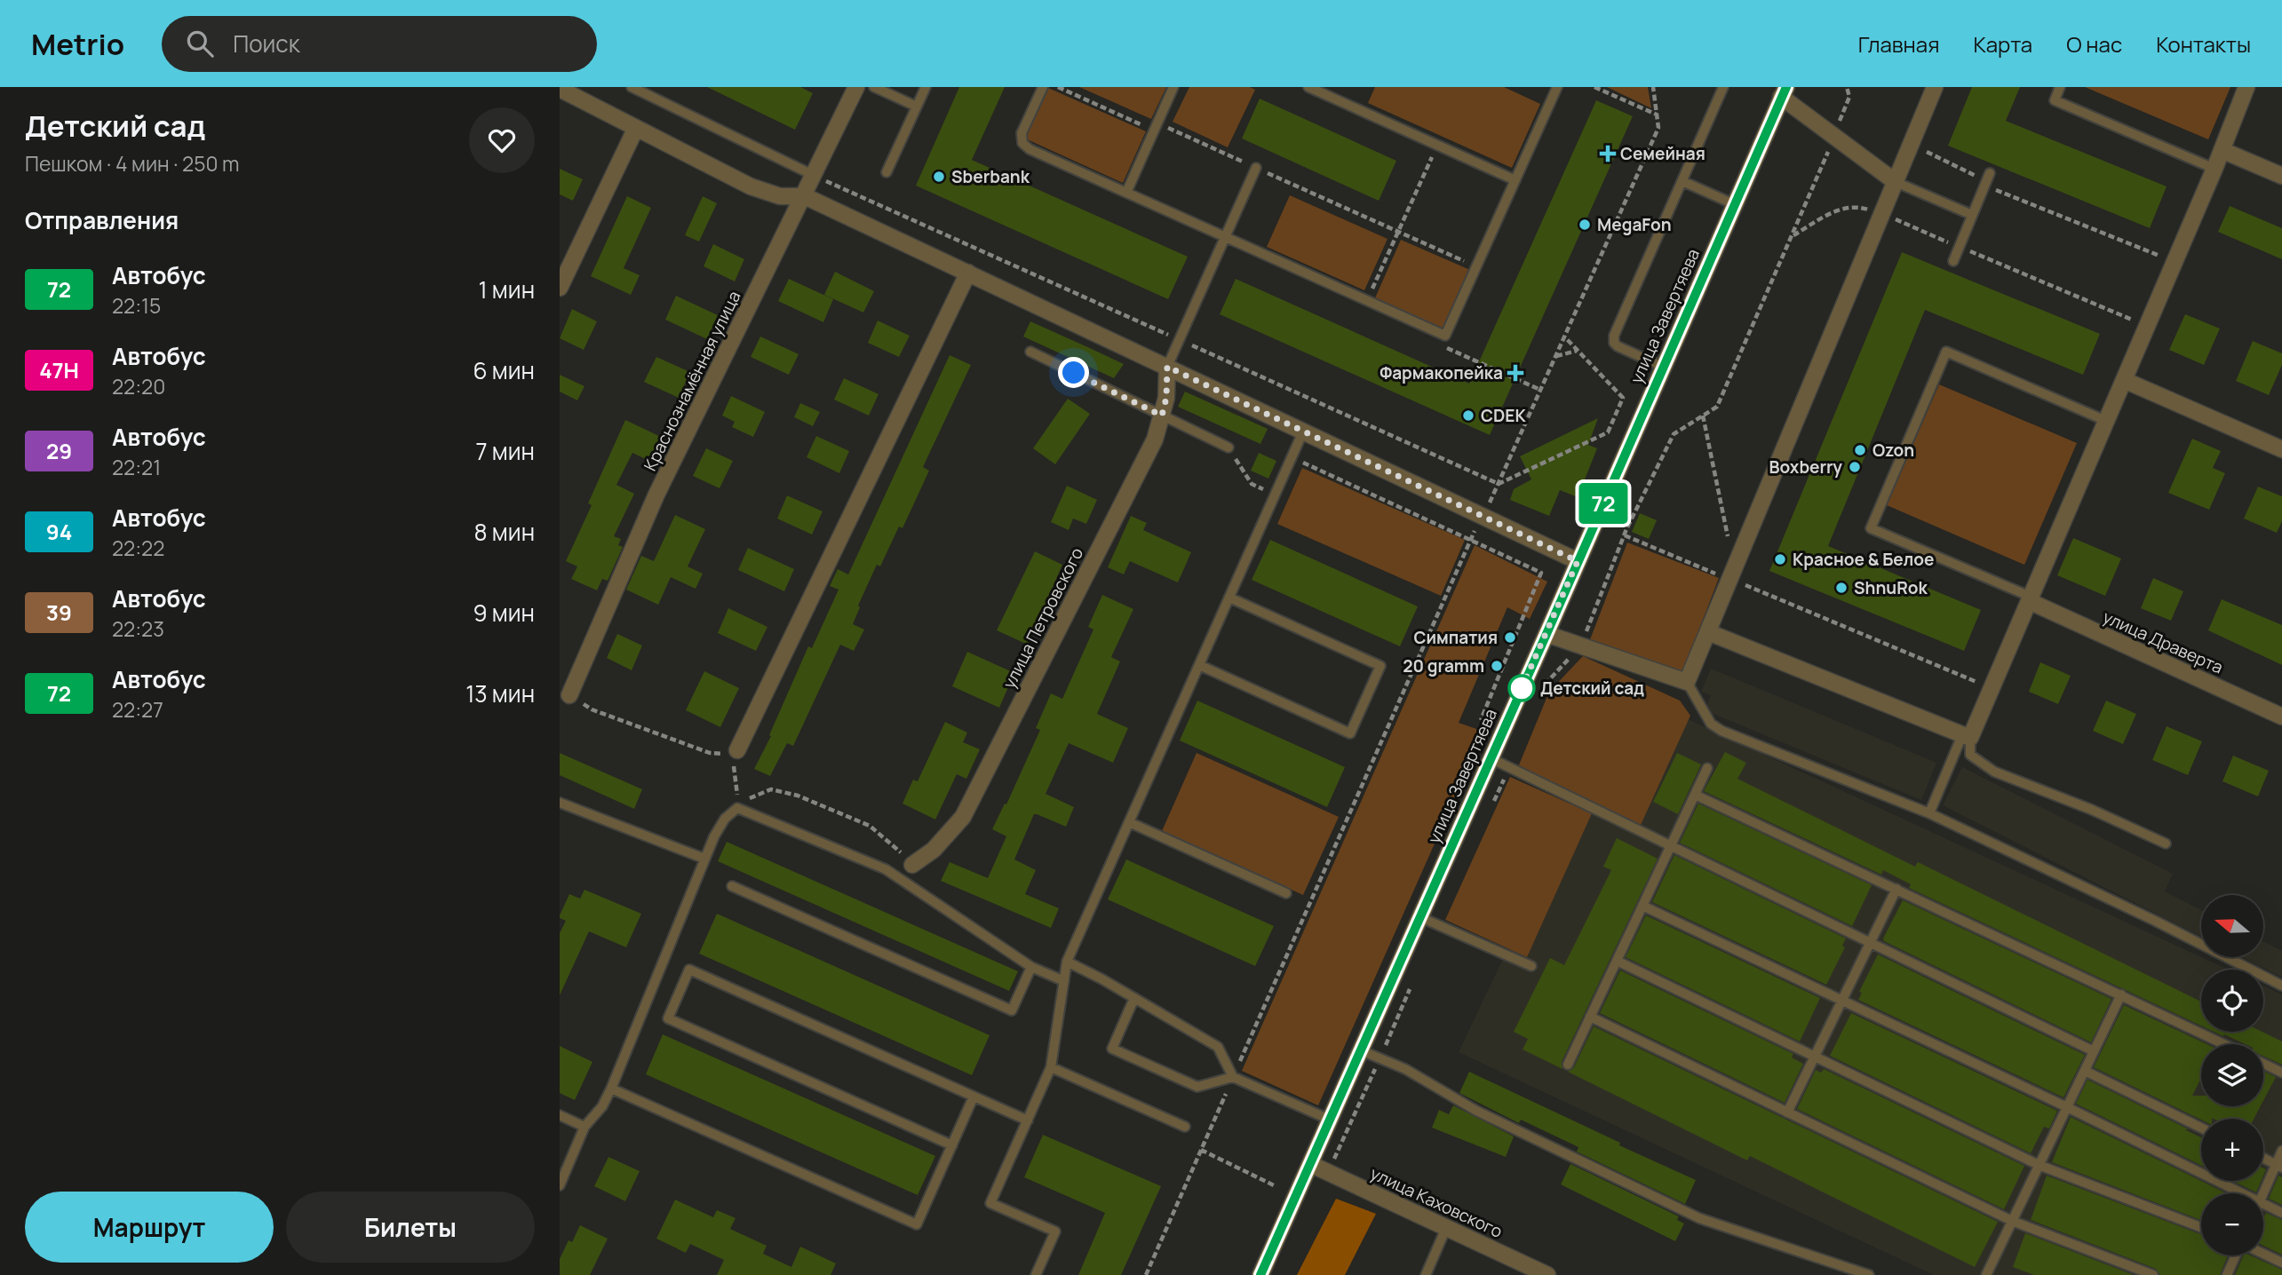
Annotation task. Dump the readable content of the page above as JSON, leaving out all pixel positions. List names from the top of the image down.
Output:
{
  "streets": {
    "main road": ["улица Завертяева"],
    "street": [
      "Краснознамённая улица",
      "улица Петровского",
      "улица Драверта",
      "улица Каховского"
    ]
  },
  "crossings": [
    ["улица Завертяева", "улица Каховского"]
  ],
  "places": {
    "health": ["Семейная", "Фармакопейка"],
    "other": [
      "Sberbank",
      "MegaFon",
      "CDEK",
      "Ozon",
      "Boxberry",
      "Красное & Белое",
      "ShnuRok",
      "Симпатия",
      "20 gramm",
      "Детский сад"
    ]
  },
  "lines": ["bus line 72"],
  "north": "left",
  "page": {
    "header": "Metrio",
    "search": "Поиск",
    "nav": [
      "Главная",
      "Карта",
      "О нас",
      "Контакты"
    ],
    "heading": [
      ["Детский сад", "Пешком · 4 мин · 250 m"],
      "Отправления"
    ],
    "on_map": "72",
    "list": [
      {
        "mark": "72",
        "name": "Автобус",
        "note": "22:15",
        "value": "1 мин"
      },
      {
        "mark": "47Н",
        "name": "Автобус",
        "note": "22:20",
        "value": "6 мин"
      },
      {
        "mark": "29",
        "name": "Автобус",
        "note": "22:21",
        "value": "7 мин"
      },
      {
        "mark": "94",
        "name": "Автобус",
        "note": "22:22",
        "value": "8 мин"
      },
      {
        "mark": "39",
        "name": "Автобус",
        "note": "22:23",
        "value": "9 мин"
      },
      {
        "mark": "72",
        "name": "Автобус",
        "note": "22:27",
        "value": "13 мин"
      }
    ],
    "map_buttons": ["+", "−"],
    "buttons": ["Маршрут", "Билеты"]
  }
}
